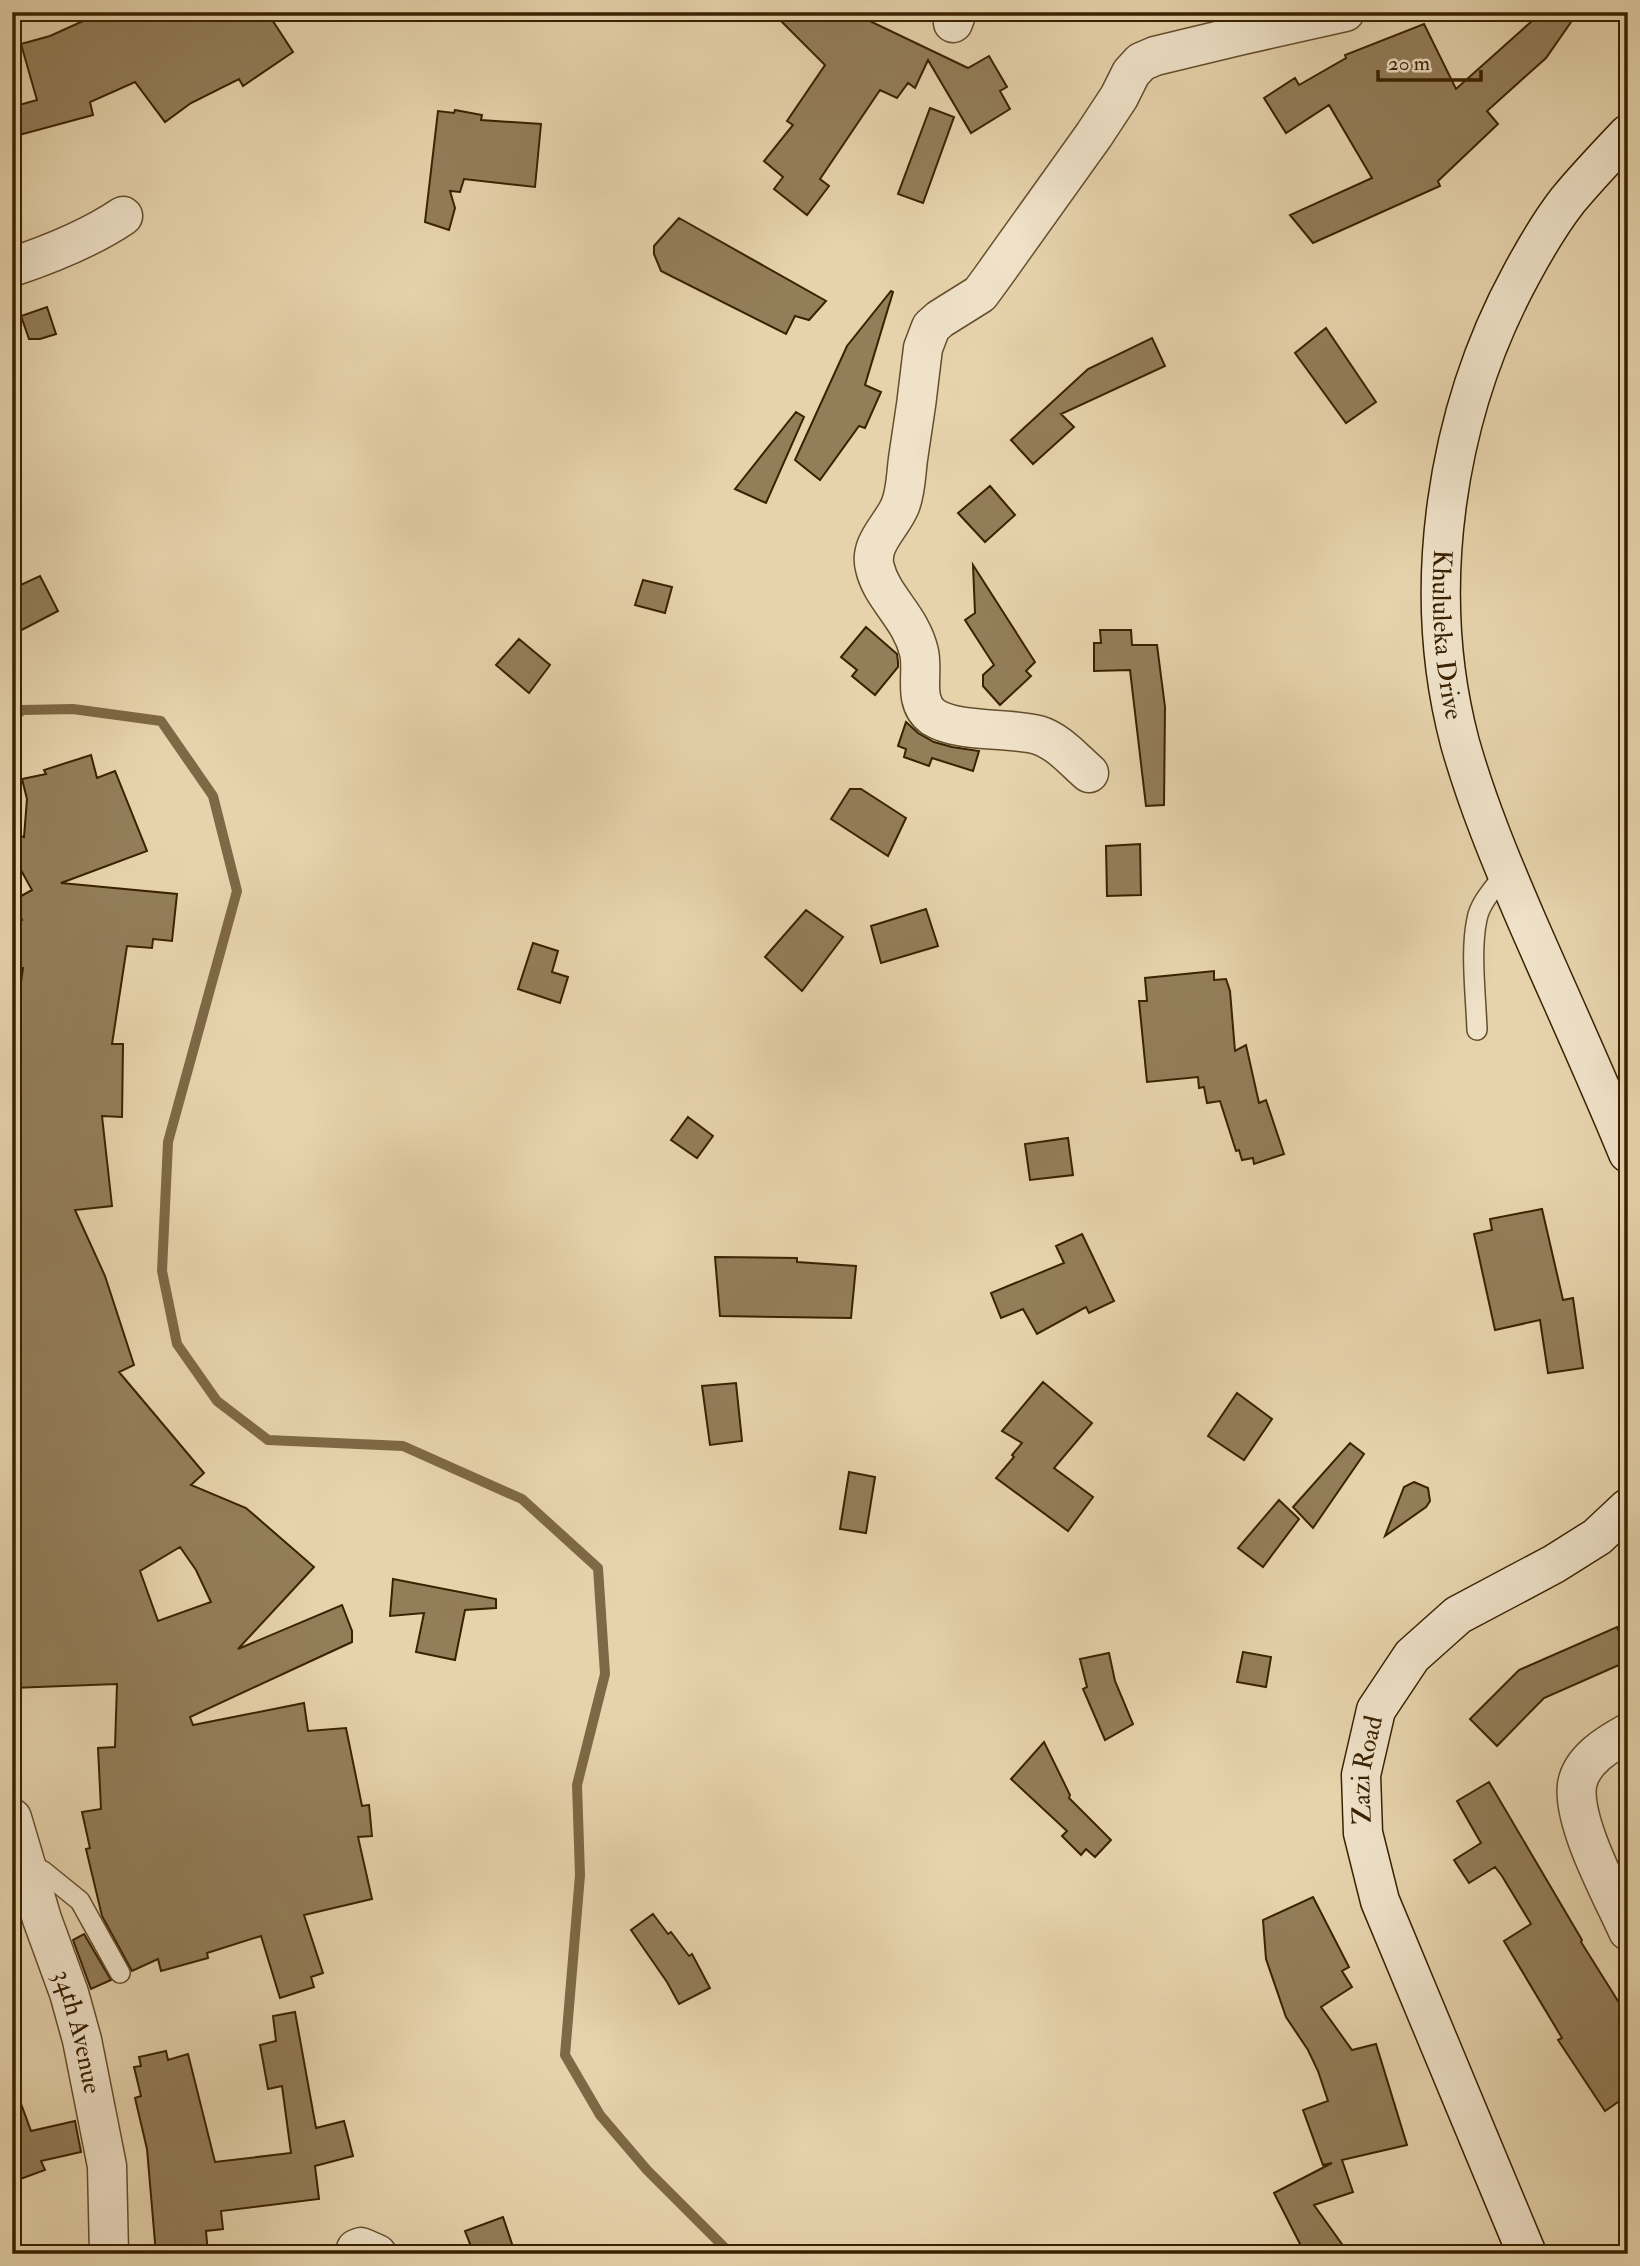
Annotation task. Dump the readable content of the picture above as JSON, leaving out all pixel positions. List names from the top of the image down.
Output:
{
  "streets": {
    "street": ["Khululeka Drive", "Zazi Road", "34th Avenue"]
  },
  "scale_bar": "20 m"
}
